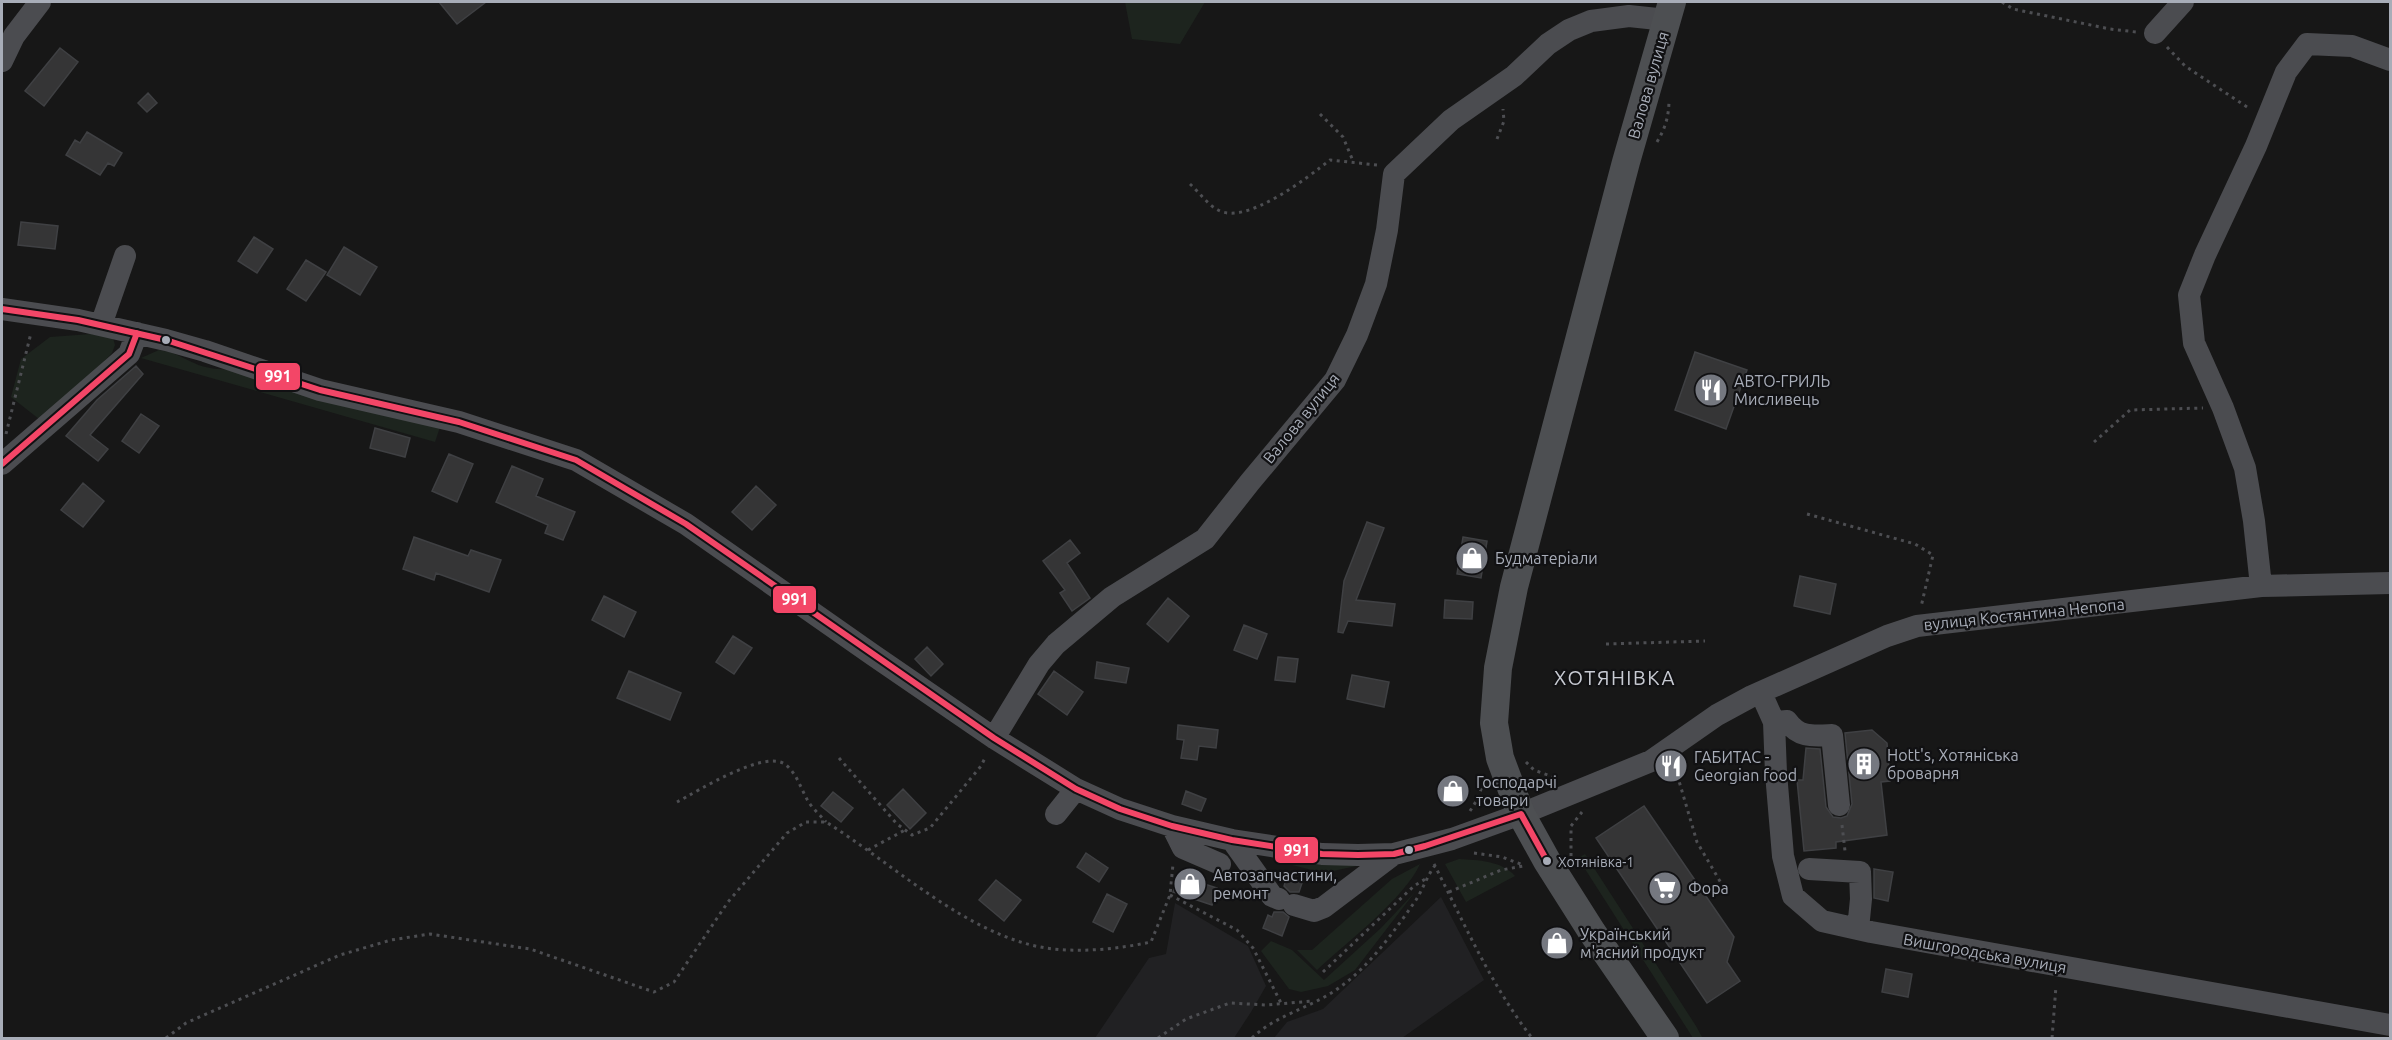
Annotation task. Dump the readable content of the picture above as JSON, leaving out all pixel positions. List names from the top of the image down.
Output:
{
  "streets": {
    "main road": ["Валова вулиця"],
    "street": ["вулиця Костянтина Непопа", "Вишгородська вулиця"]
  },
  "crossings": [
    ["Валова вулиця", "вулиця Костянтина Непопа"],
    ["вулиця Костянтина Непопа", "Вишгородська вулиця"]
  ],
  "districts": ["ХОТЯНІВКА"],
  "places": {
    "restaurant": ["АВТО-ГРИЛЬ Мисливець", "ГАБИТАС - Georgian food"],
    "shop": [
      "Будматеріали",
      "Господарчі товари",
      "Автозапчастини, ремонт",
      "Український м'ясний продукт"
    ],
    "building": ["Hott's, Хотяніська броварня"],
    "other": ["Хотянівка-1"],
    "supermarket": ["Фора"]
  },
  "lines": ["transit line 991"]
}
